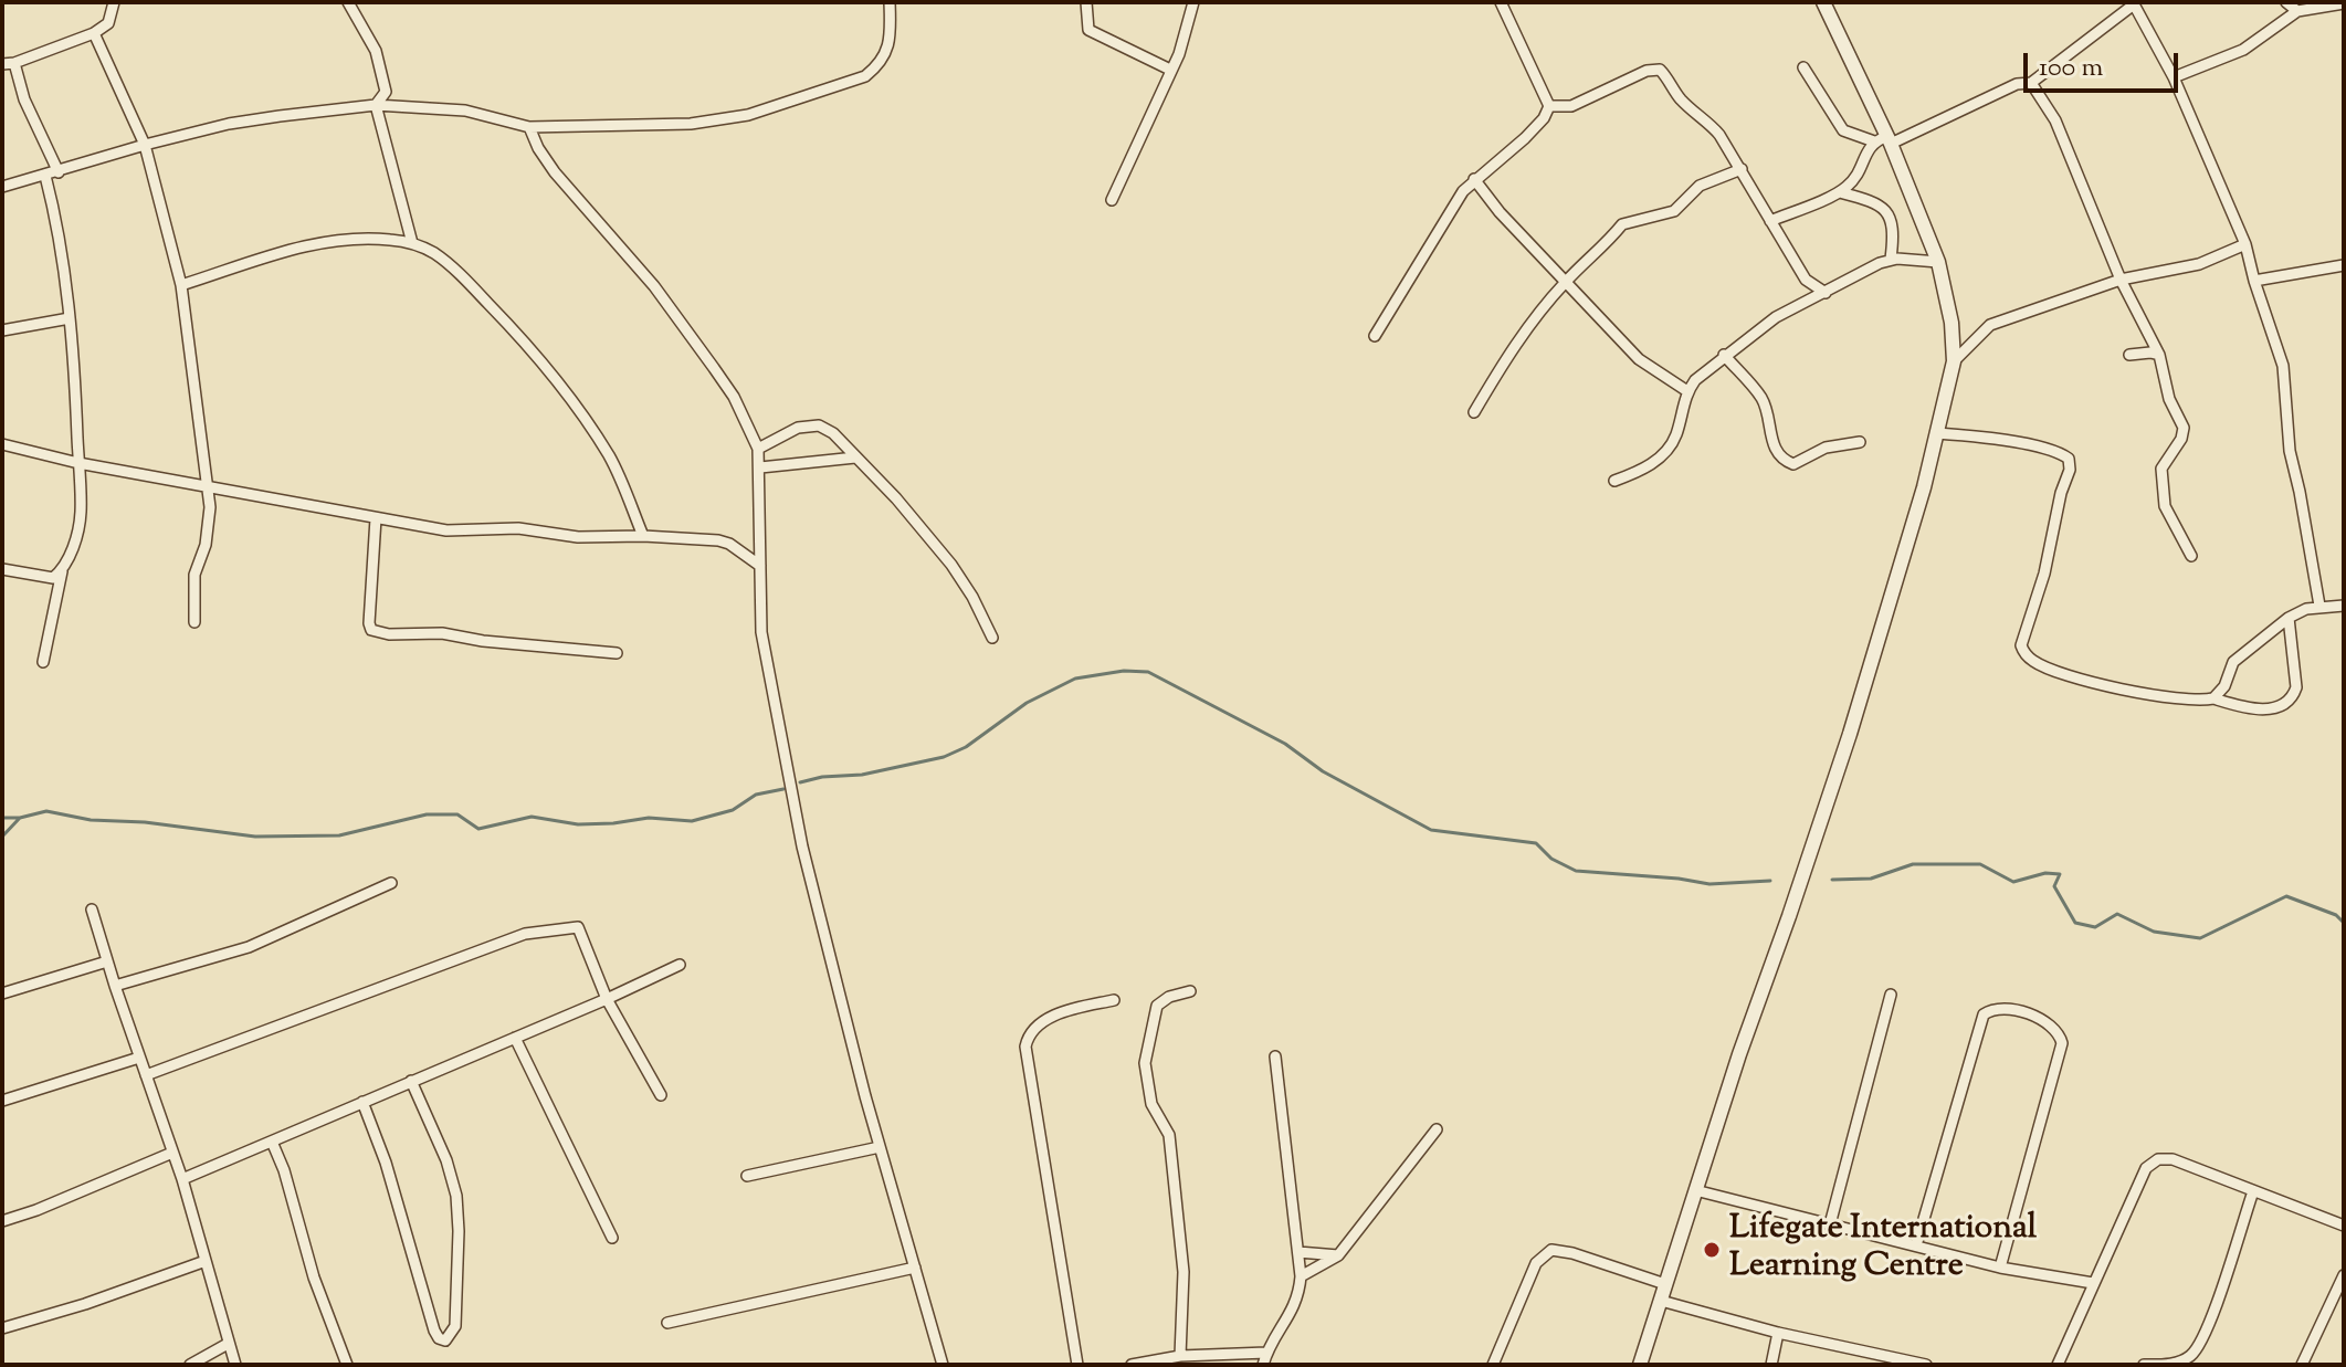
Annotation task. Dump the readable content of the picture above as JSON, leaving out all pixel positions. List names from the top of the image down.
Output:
{
  "places": ["Lifegate International Learning Centre"],
  "scale_bar": "100 m"
}
